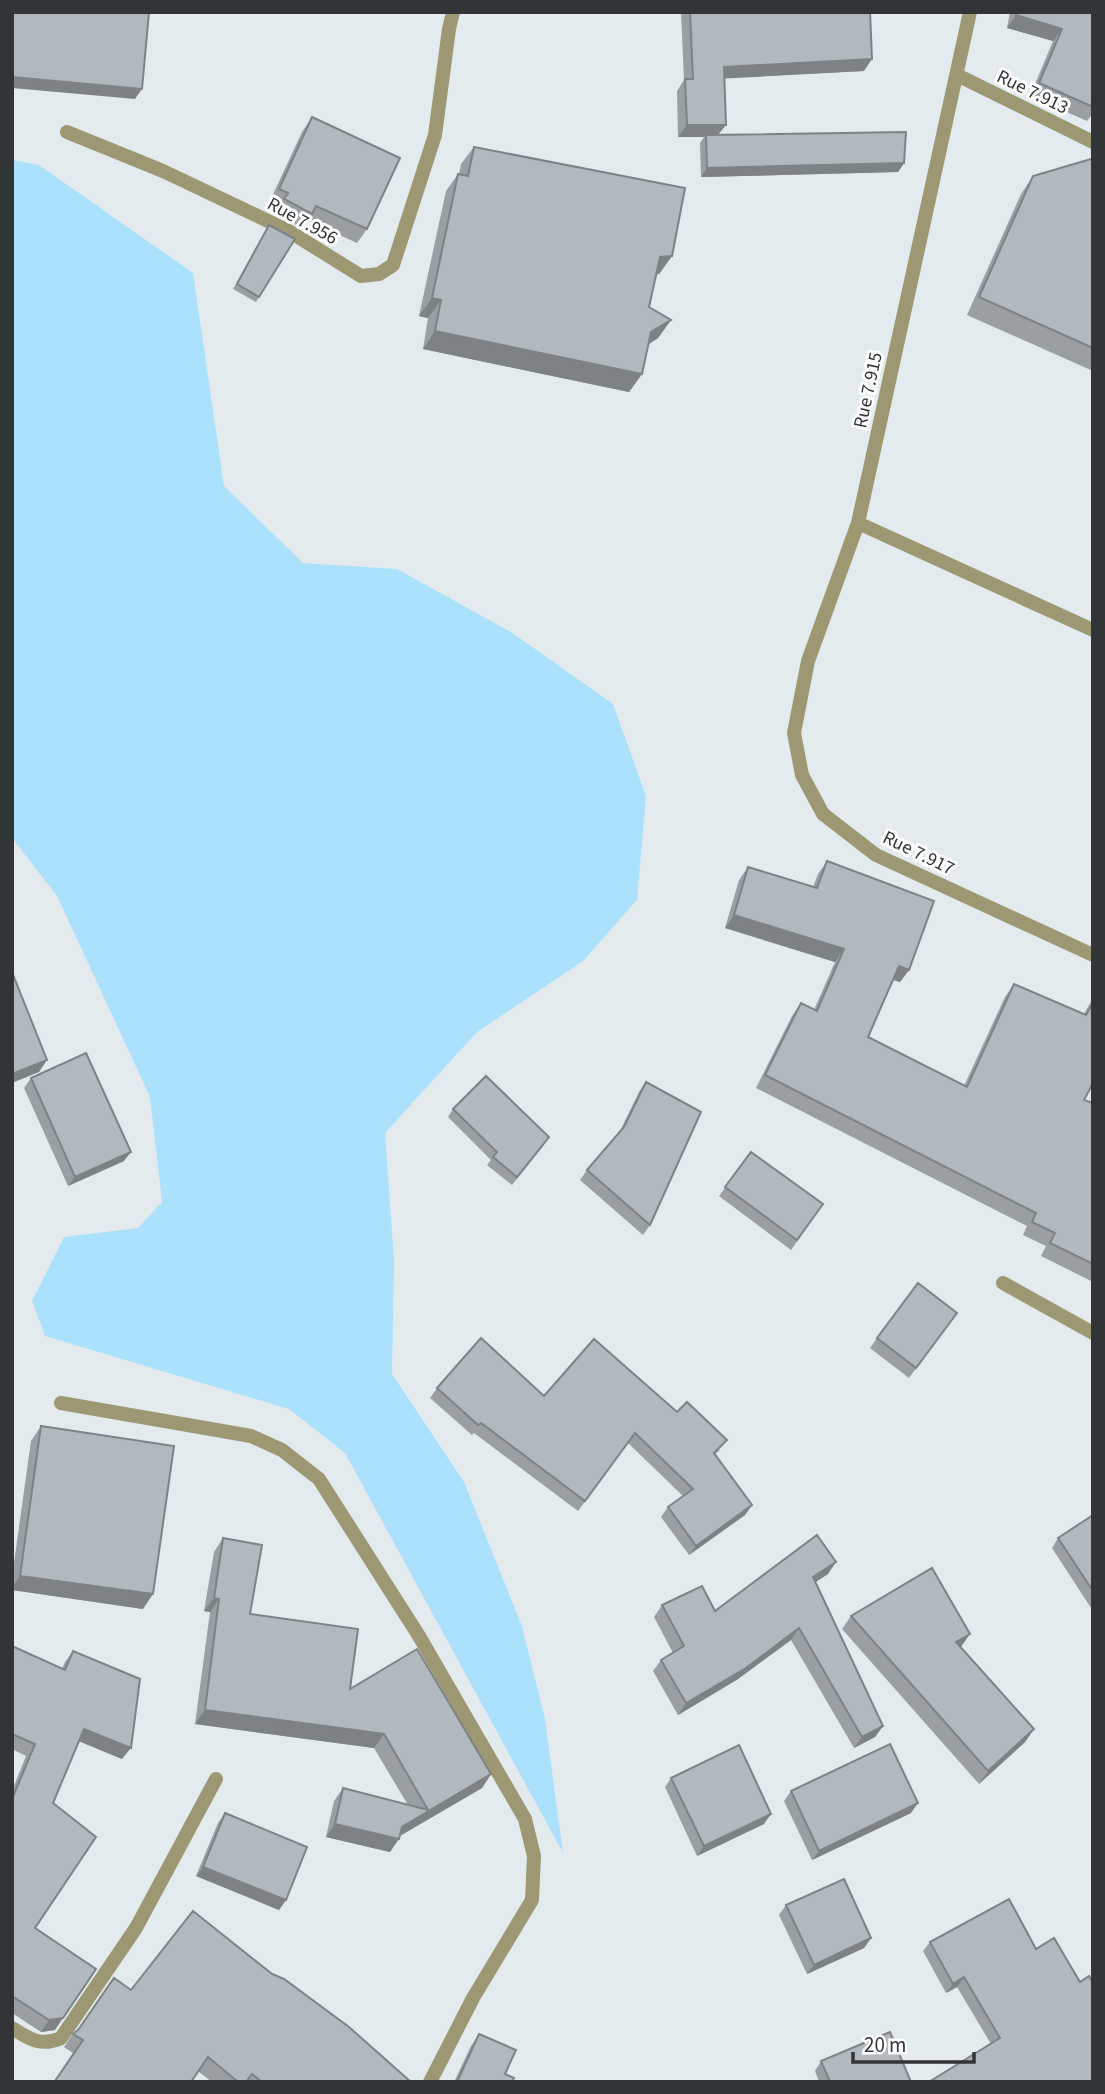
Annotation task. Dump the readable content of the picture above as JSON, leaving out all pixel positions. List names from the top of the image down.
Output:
{
  "streets": {
    "street": [
      "Rue 7.913",
      "Rue 7.956",
      "Rue 7.915",
      "Rue 7.917"
    ]
  },
  "crossings": [
    ["Rue 7.913", "Rue 7.915"],
    ["Rue 7.915", "Rue 7.917"]
  ],
  "scale_bar": "20 m"
}
